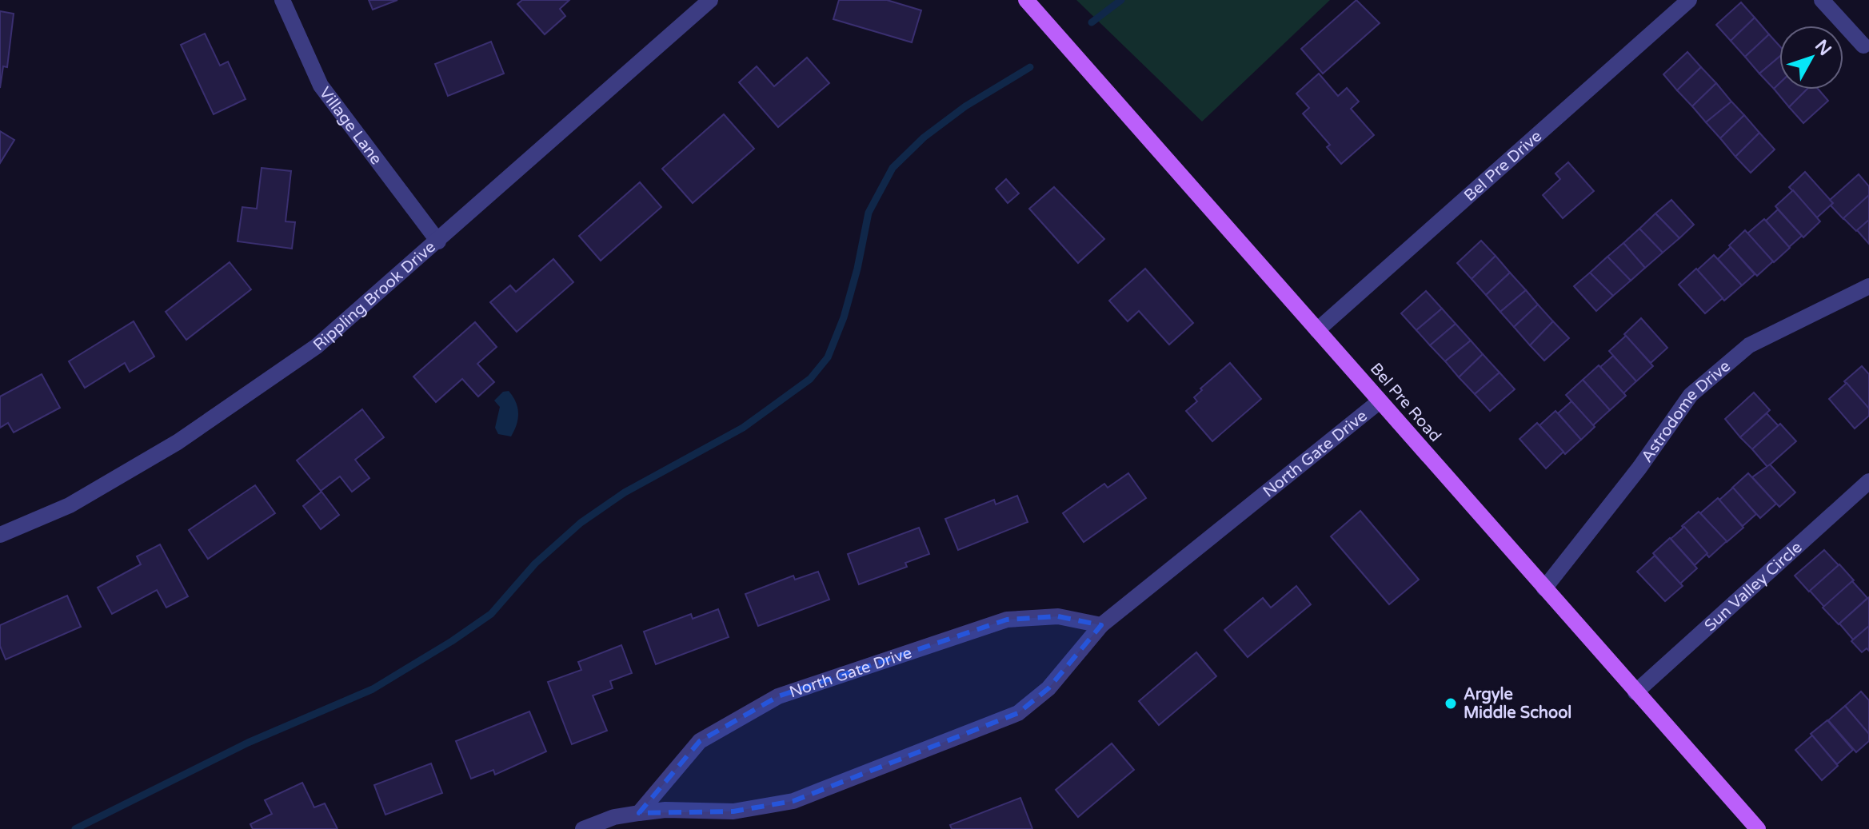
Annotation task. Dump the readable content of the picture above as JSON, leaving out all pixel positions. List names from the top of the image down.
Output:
{
  "streets": {
    "main road": ["Bel Pre Road"],
    "street": [
      "Village Lane",
      "Bel Pre Drive",
      "Rippling Brook Drive",
      "Astrodome Drive",
      "North Gate Drive",
      "Sun Valley Circle"
    ]
  },
  "crossings": [
    ["Village Lane", "Rippling Brook Drive"],
    ["Bel Pre Drive", "Bel Pre Road"],
    ["Bel Pre Road", "Astrodome Drive"],
    ["Bel Pre Road", "North Gate Drive"],
    ["Bel Pre Road", "Sun Valley Circle"]
  ],
  "places": ["Argyle Middle School"],
  "north": "top right"
}
